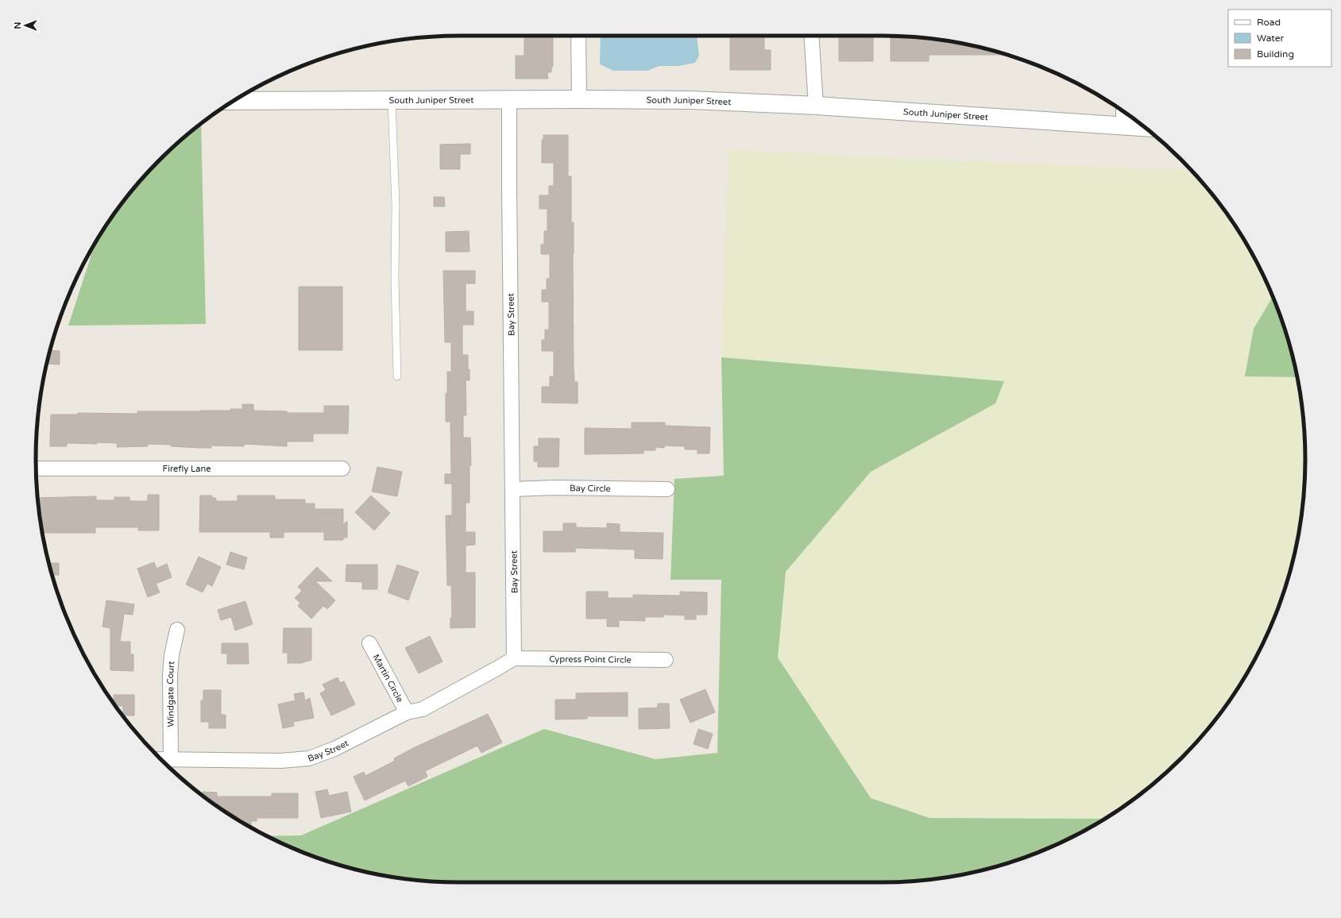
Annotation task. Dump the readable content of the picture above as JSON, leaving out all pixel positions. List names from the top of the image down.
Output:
{
  "streets": {
    "street": [
      "South Juniper Street",
      "Bay Street",
      "Firefly Lane",
      "Bay Circle",
      "Cypress Point Circle",
      "Martin Circle",
      "Windgate Court"
    ]
  },
  "crossings": [
    ["South Juniper Street", "Bay Street"],
    ["Bay Street", "Bay Circle"],
    ["Bay Street", "Cypress Point Circle"],
    ["Bay Street", "Martin Circle"],
    ["Bay Street", "Windgate Court"]
  ],
  "legend": ["Road", "Water", "Building"],
  "north": "left"
}
